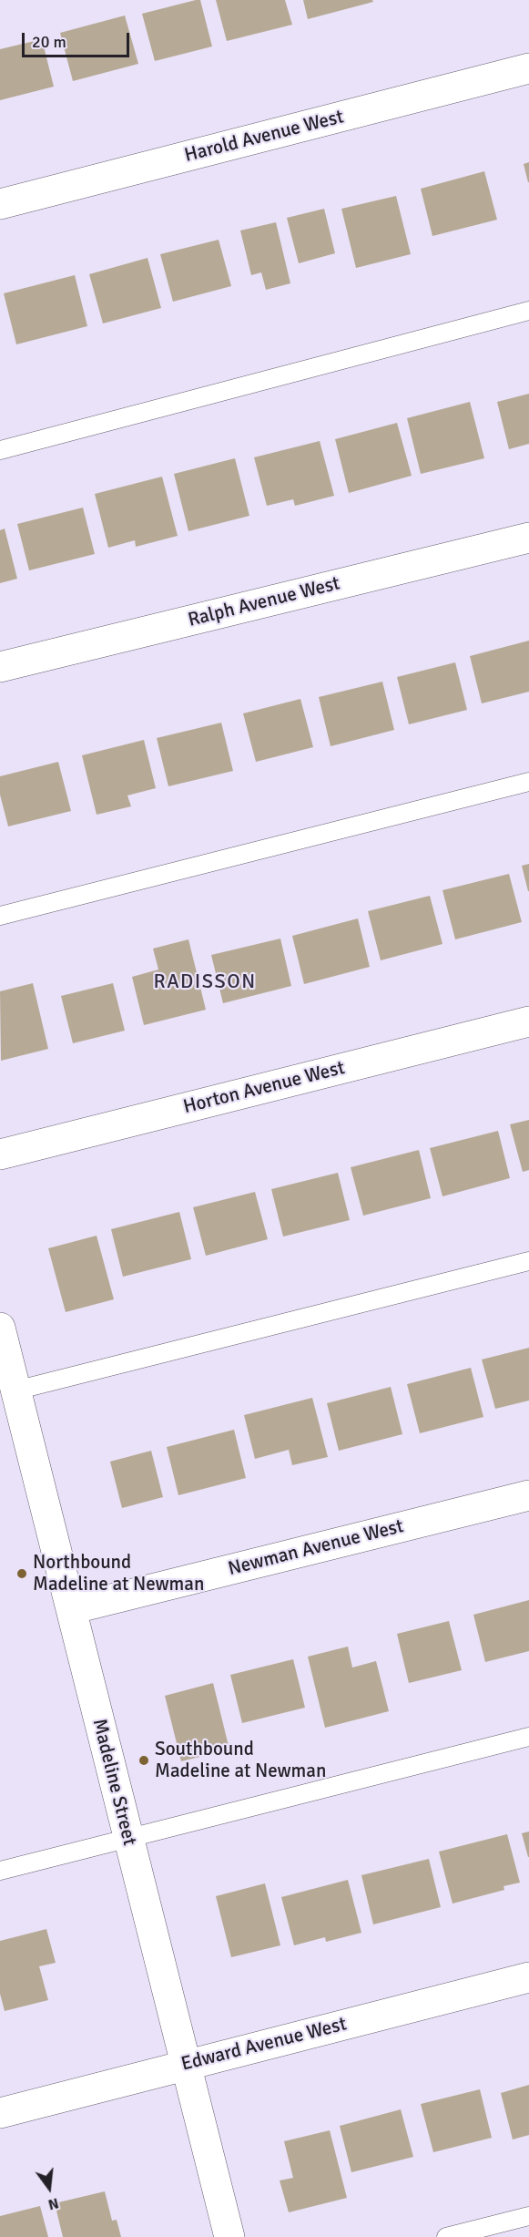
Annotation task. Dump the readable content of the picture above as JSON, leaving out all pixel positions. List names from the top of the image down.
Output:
{
  "streets": {
    "street": [
      "Harold Avenue West",
      "Ralph Avenue West",
      "Horton Avenue West",
      "Newman Avenue West",
      "Madeline Street",
      "Edward Avenue West"
    ]
  },
  "crossings": [
    ["Newman Avenue West", "Madeline Street"],
    ["Madeline Street", "Edward Avenue West"]
  ],
  "districts": ["RADISSON"],
  "places": ["Northbound Madeline at Newman", "Southbound Madeline at Newman"],
  "scale_bar": "20 m",
  "north": "bottom"
}
